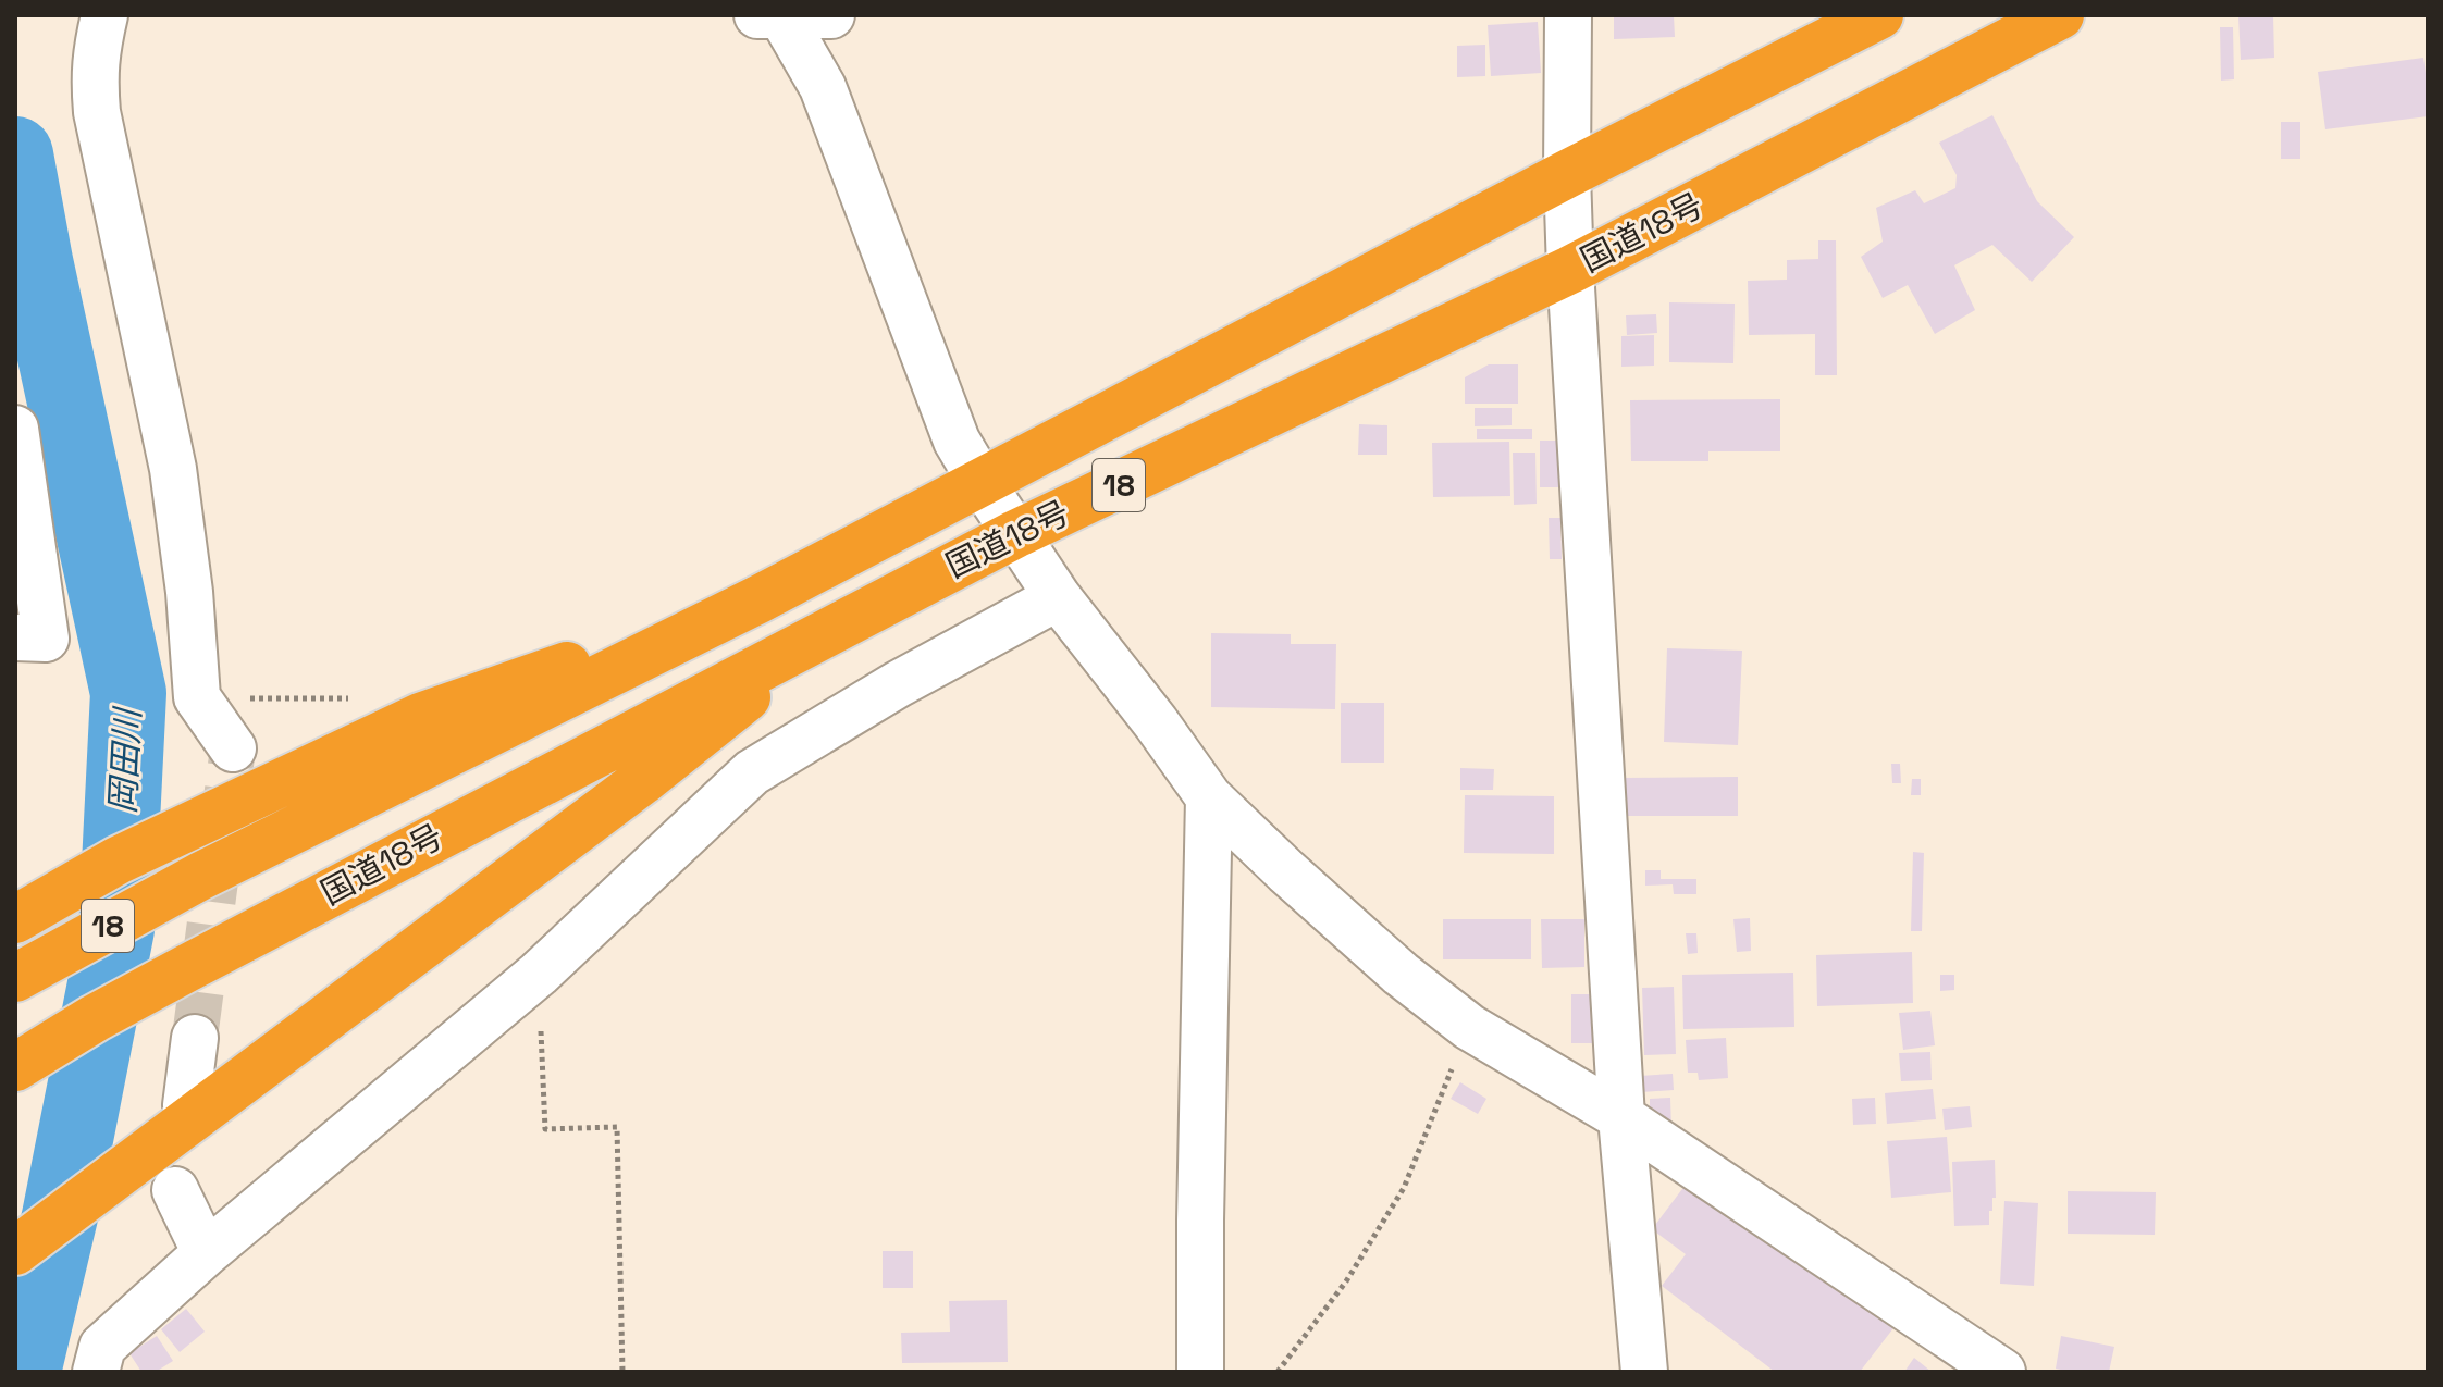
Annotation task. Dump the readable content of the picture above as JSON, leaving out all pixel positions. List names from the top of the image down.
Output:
{
  "streets": {
    "highway": ["国道18号", "18"]
  },
  "water": ["岡田川"]
}
